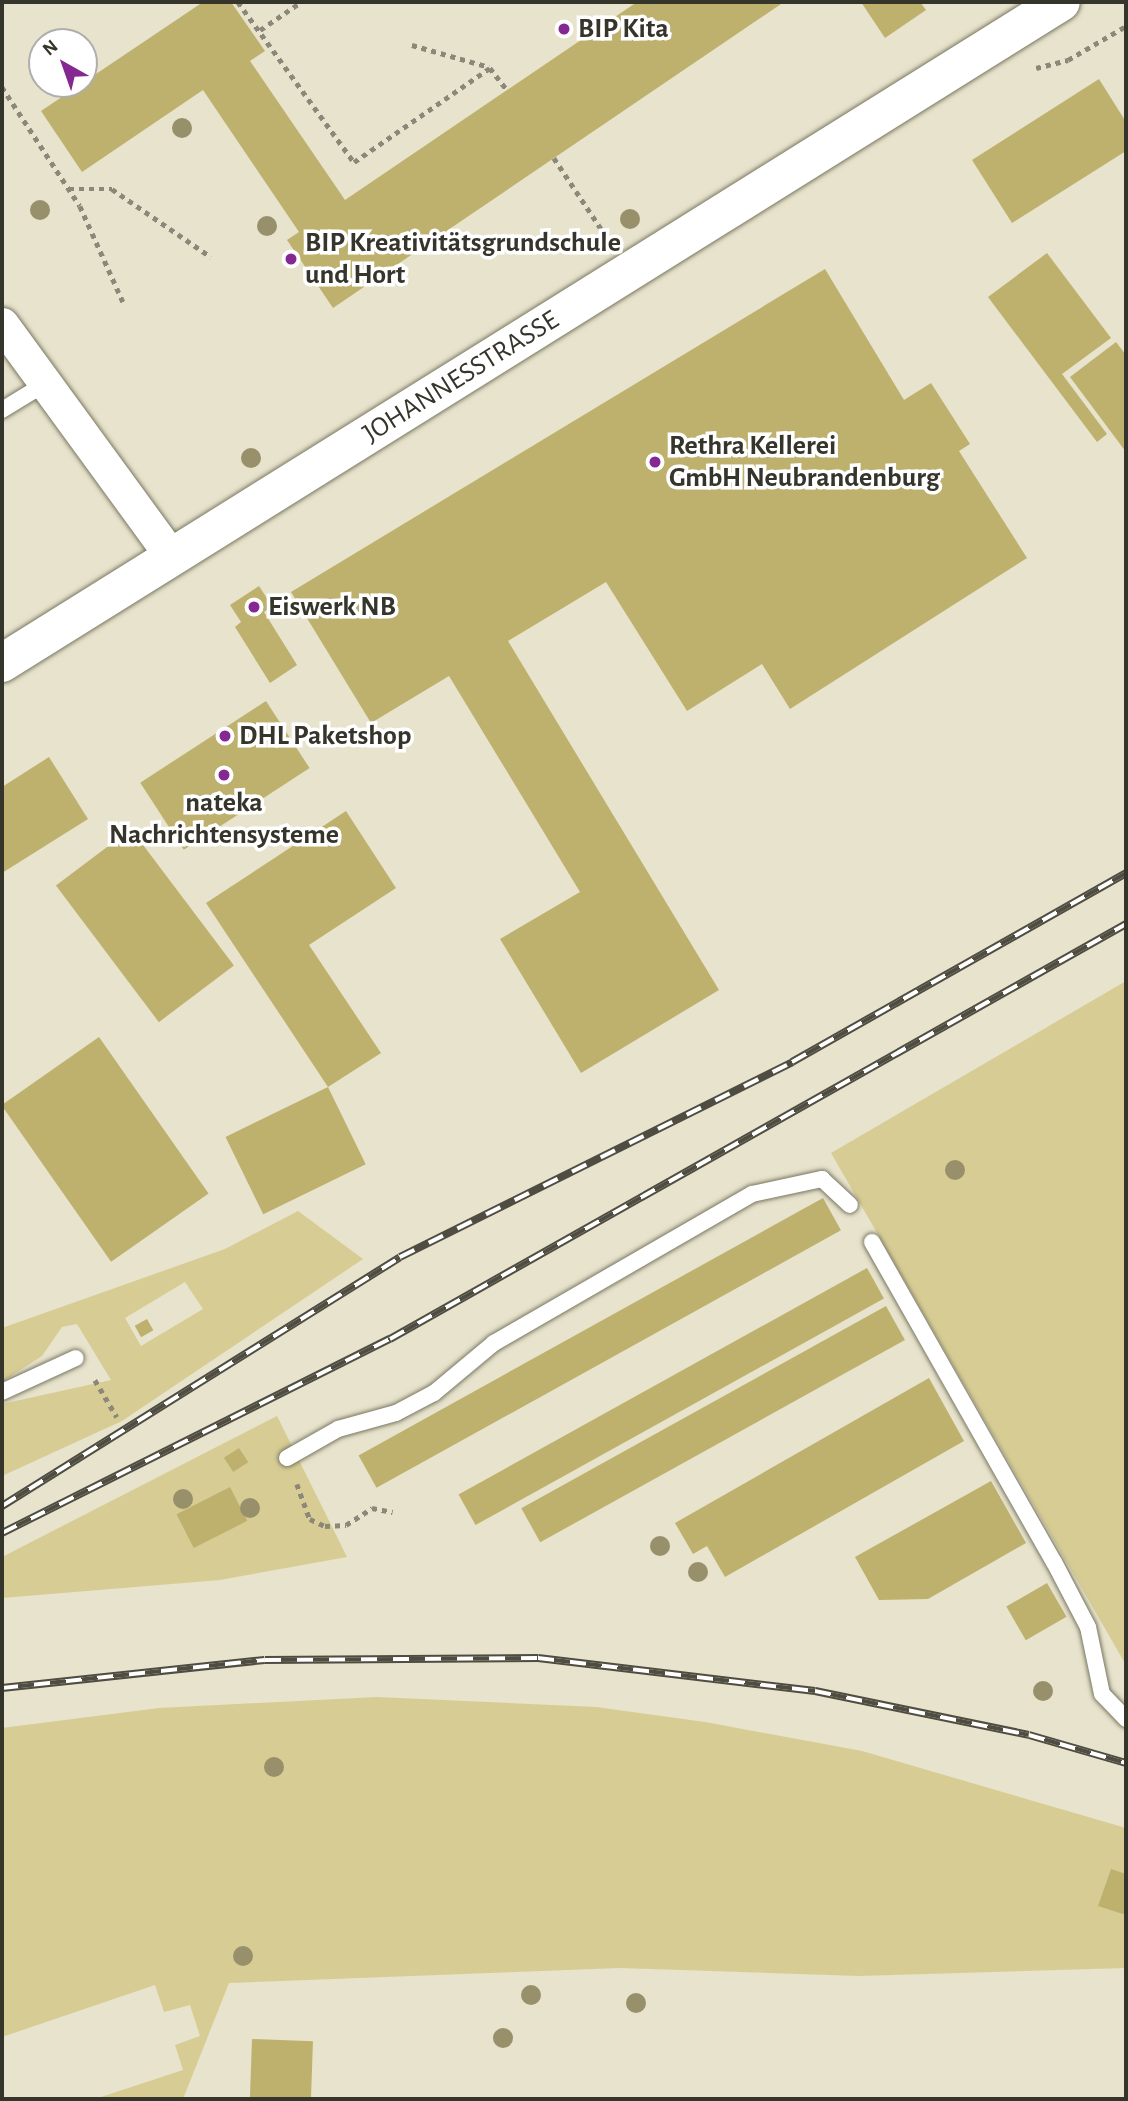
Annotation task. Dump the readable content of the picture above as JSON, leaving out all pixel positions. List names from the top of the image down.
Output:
{
  "streets": {
    "main road": ["JOHANNESSTRASSE"]
  },
  "places": [
    "BIP Kita",
    "BIP Kreativitätsgrundschule und Hort",
    "Rethra Kellerei GmbH Neubrandenburg",
    "Eiswerk NB",
    "DHL Paketshop",
    "nateka Nachrichtensysteme"
  ],
  "north": "top left"
}
